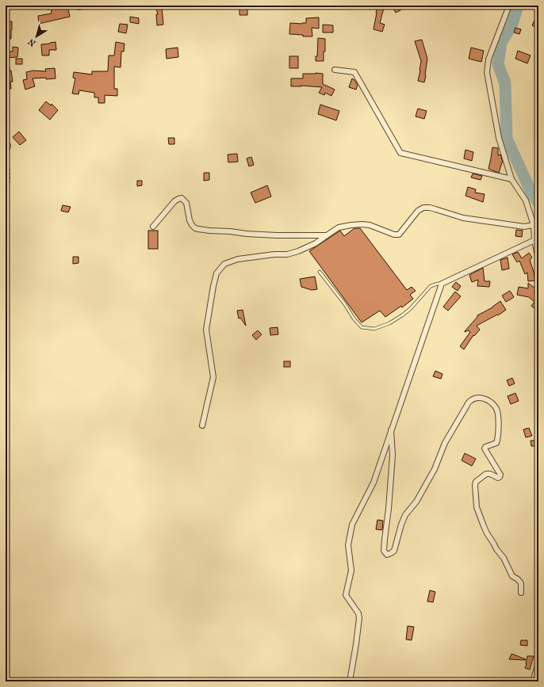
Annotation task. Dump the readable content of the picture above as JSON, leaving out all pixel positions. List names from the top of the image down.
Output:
{
  "north": "bottom left"
}
